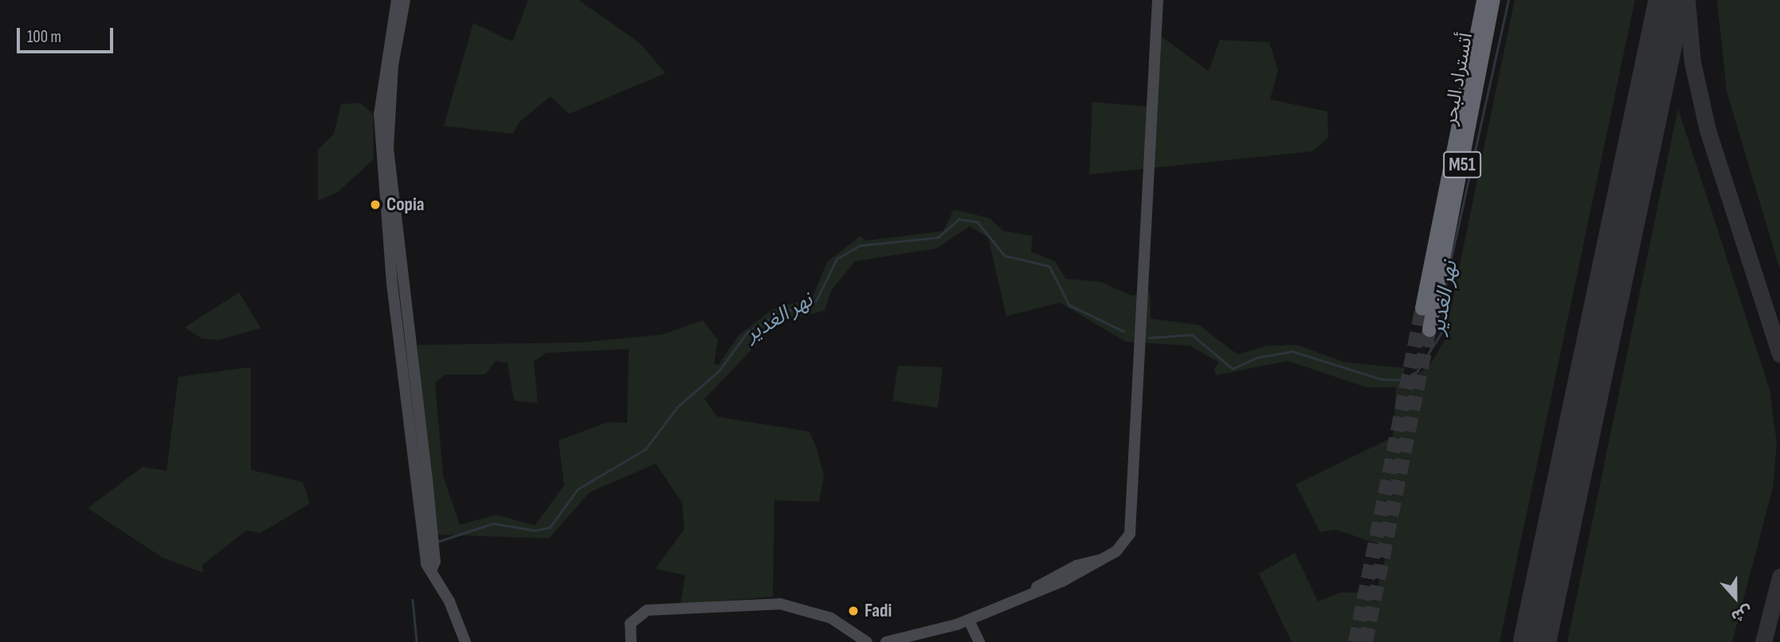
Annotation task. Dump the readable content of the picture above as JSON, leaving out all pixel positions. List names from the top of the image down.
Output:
{
  "streets": {
    "highway": ["أتستراد البحر", "M51"]
  },
  "water": ["نهر الغدير"],
  "places": ["Copia", "Fadi"],
  "scale_bar": "100 m",
  "north": "bottom"
}
